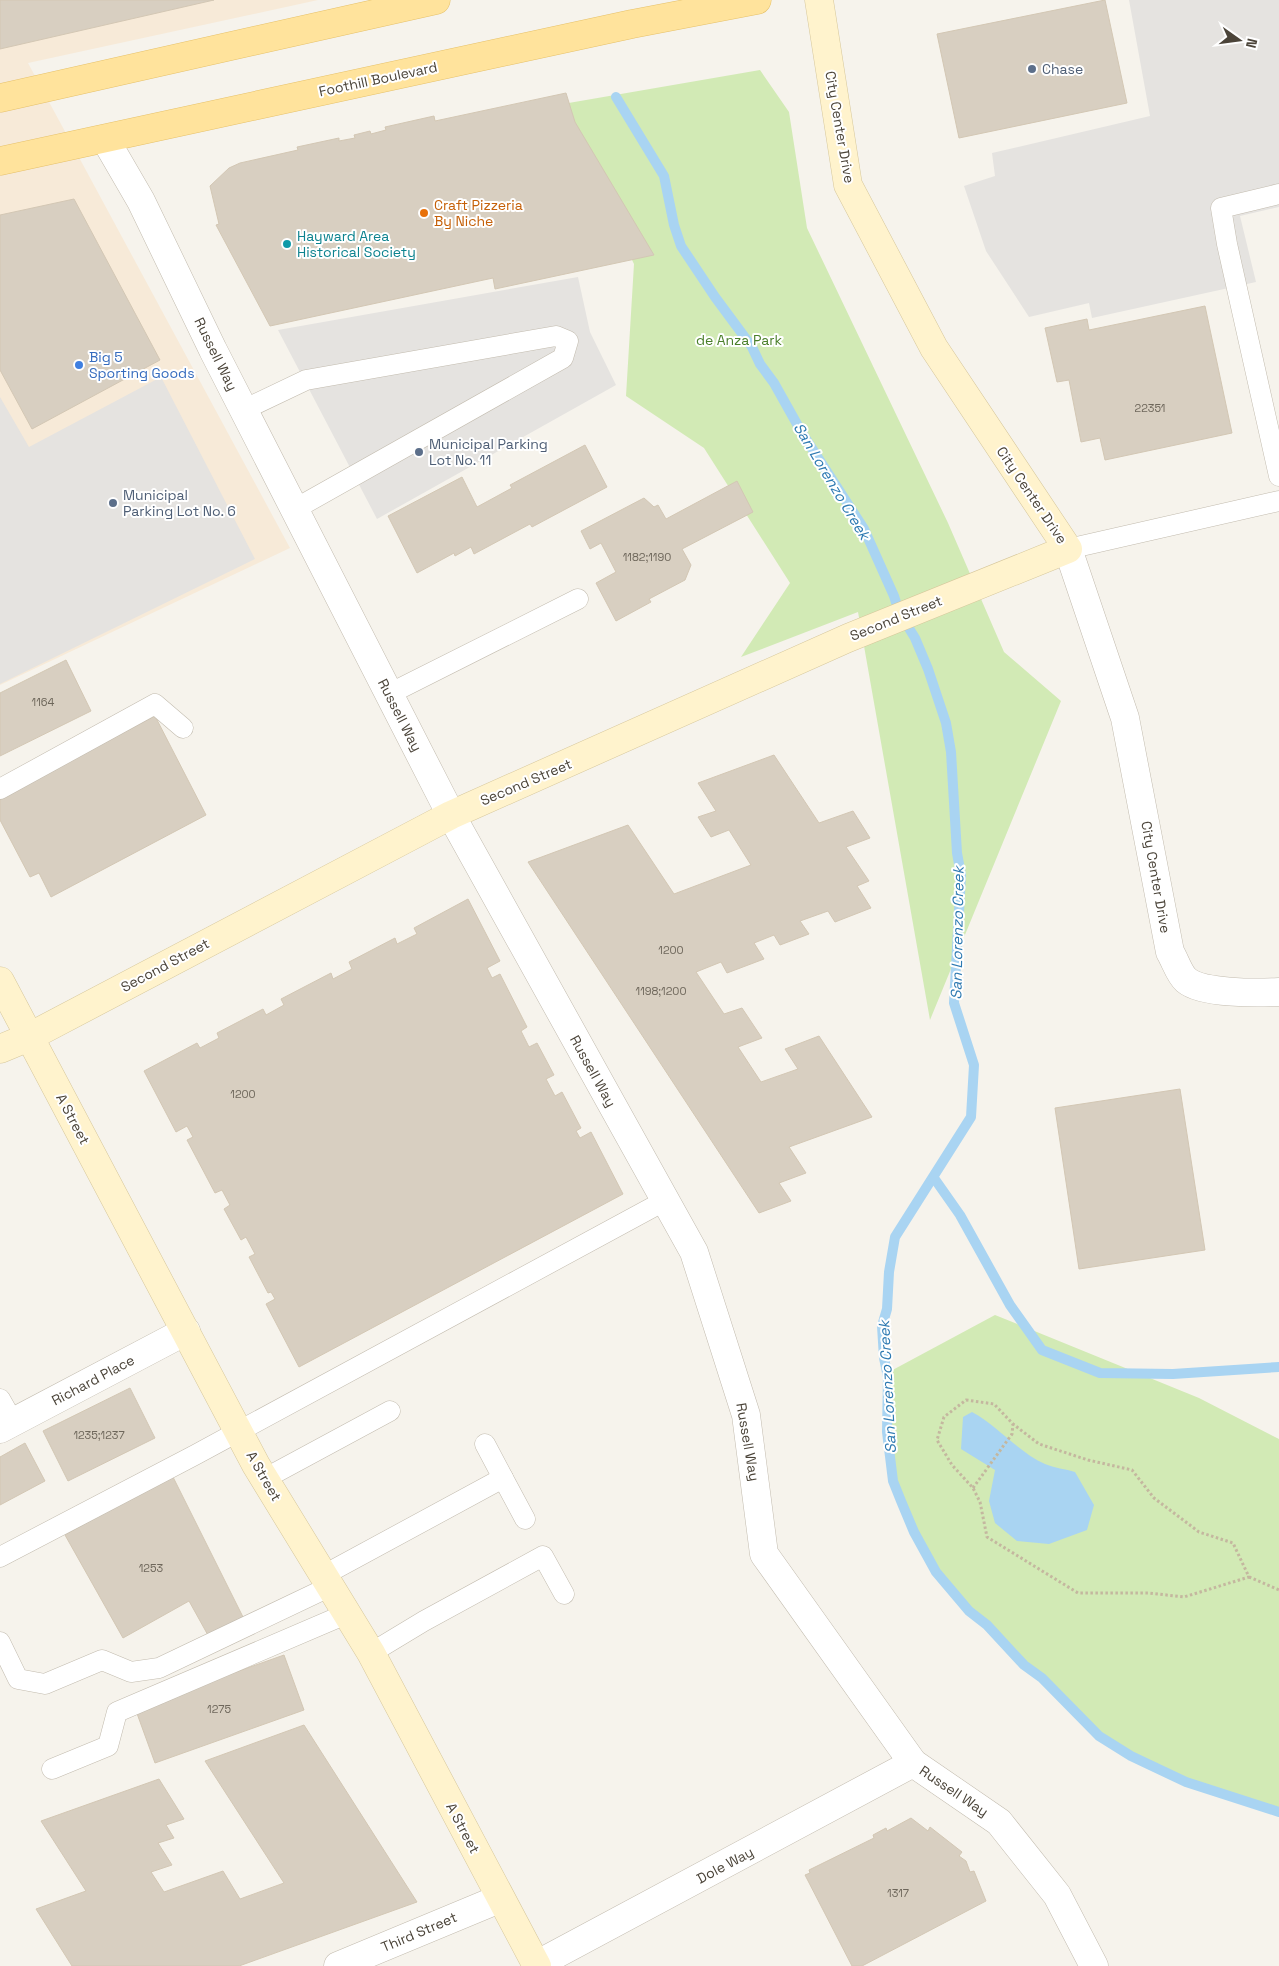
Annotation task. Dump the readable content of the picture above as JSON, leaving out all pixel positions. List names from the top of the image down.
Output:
{
  "streets": {
    "main road": ["Foothill Boulevard"],
    "street": [
      "City Center Drive",
      "Russell Way",
      "Second Street",
      "A Street",
      "Richard Place",
      "Dole Way",
      "Third Street"
    ]
  },
  "crossings": [
    ["Foothill Boulevard", "Russell Way"],
    ["City Center Drive", "Second Street"],
    ["Russell Way", "Second Street"],
    ["Russell Way", "Dole Way"],
    ["Second Street", "A Street"],
    ["A Street", "Richard Place"],
    ["A Street", "Dole Way"],
    ["A Street", "Third Street"]
  ],
  "water": ["San Lorenzo Creek"],
  "parks": ["de Anza Park"],
  "places": [
    "Chase",
    "Craft Pizzeria By Niche",
    "Hayward Area Historical Society",
    "Big 5 Sporting Goods",
    "Municipal Parking Lot No. 11",
    "Municipal Parking Lot No. 6"
  ],
  "house_numbers": [
    "22351",
    "1182;1190",
    "1164",
    "1200",
    "1198;1200",
    "1200",
    "1235;1237",
    "1253",
    "1275",
    "1317"
  ],
  "north": "right"
}
